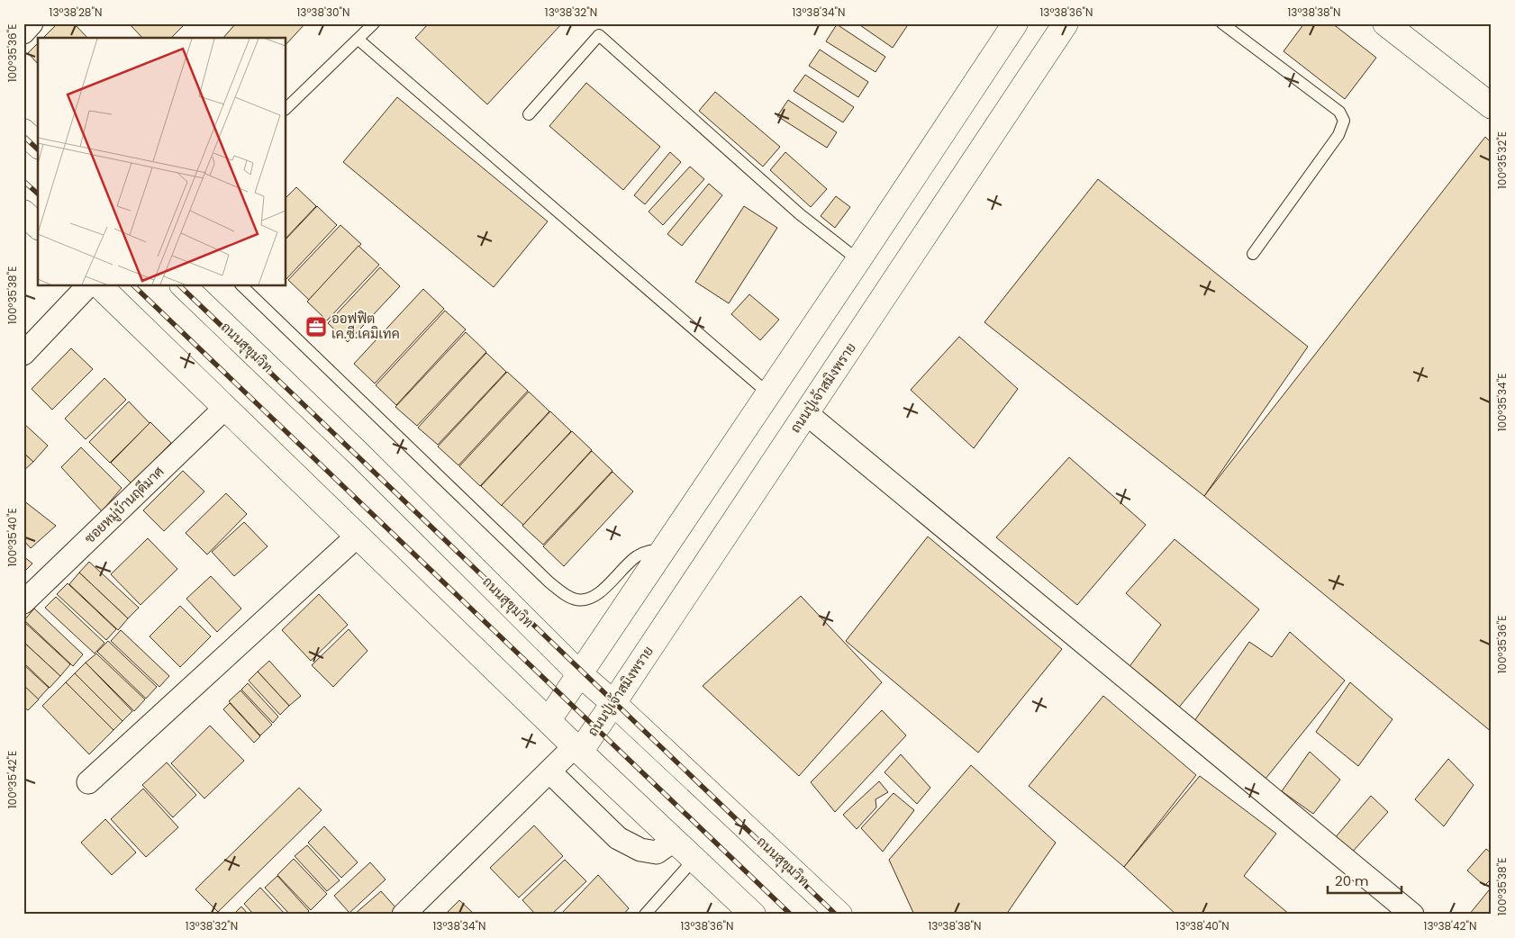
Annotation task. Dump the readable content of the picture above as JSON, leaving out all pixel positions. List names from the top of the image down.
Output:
{
  "streets": {
    "main road": ["ถนนสุขุมวิท", "ถนนปู่เจ้าสมิงพราย"],
    "street": ["ซอยหมู่บ้านฤดีมาศ"]
  },
  "crossings": [
    ["ถนนสุขุมวิท", "ถนนปู่เจ้าสมิงพราย"]
  ],
  "places": {
    "office": ["ออฟฟิต เค.ซี.เคมิเทค"]
  },
  "scale_bar": "20 m",
  "coordinates": [
    "13°38'28\"N",
    "13°38'30\"N",
    "13°38'32\"N",
    "13°38'34\"N",
    "13°38'36\"N",
    "13°38'38\"N",
    "100°35'36\"E",
    "100°35'32\"E",
    "100°35'38\"E",
    "100°35'34\"E",
    "100°35'40\"E",
    "100°35'42\"E",
    "13°38'40\"N",
    "13°38'42\"N"
  ]
}
